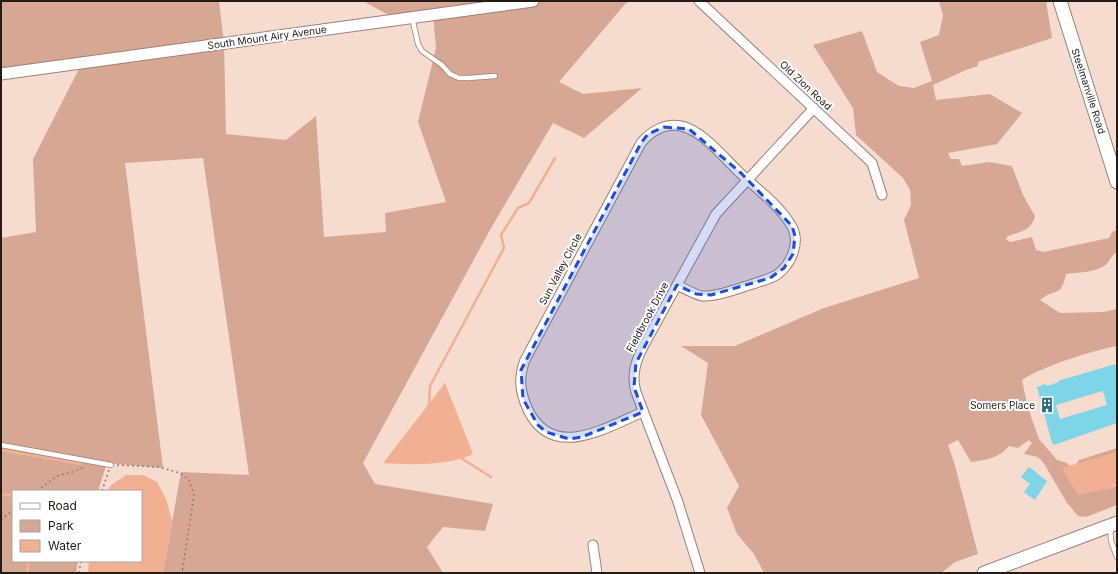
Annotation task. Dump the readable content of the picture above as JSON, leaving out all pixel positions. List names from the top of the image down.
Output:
{
  "streets": {
    "main road": ["Steelmanville Road"],
    "street": [
      "South Mount Airy Avenue",
      "Old Zion Road",
      "Sun Valley Circle",
      "Fieldbrook Drive"
    ]
  },
  "crossings": [
    ["Old Zion Road", "Fieldbrook Drive"],
    ["Sun Valley Circle", "Fieldbrook Drive"]
  ],
  "places": {
    "building": ["Somers Place"]
  },
  "legend": ["Road", "Park", "Water"]
}
